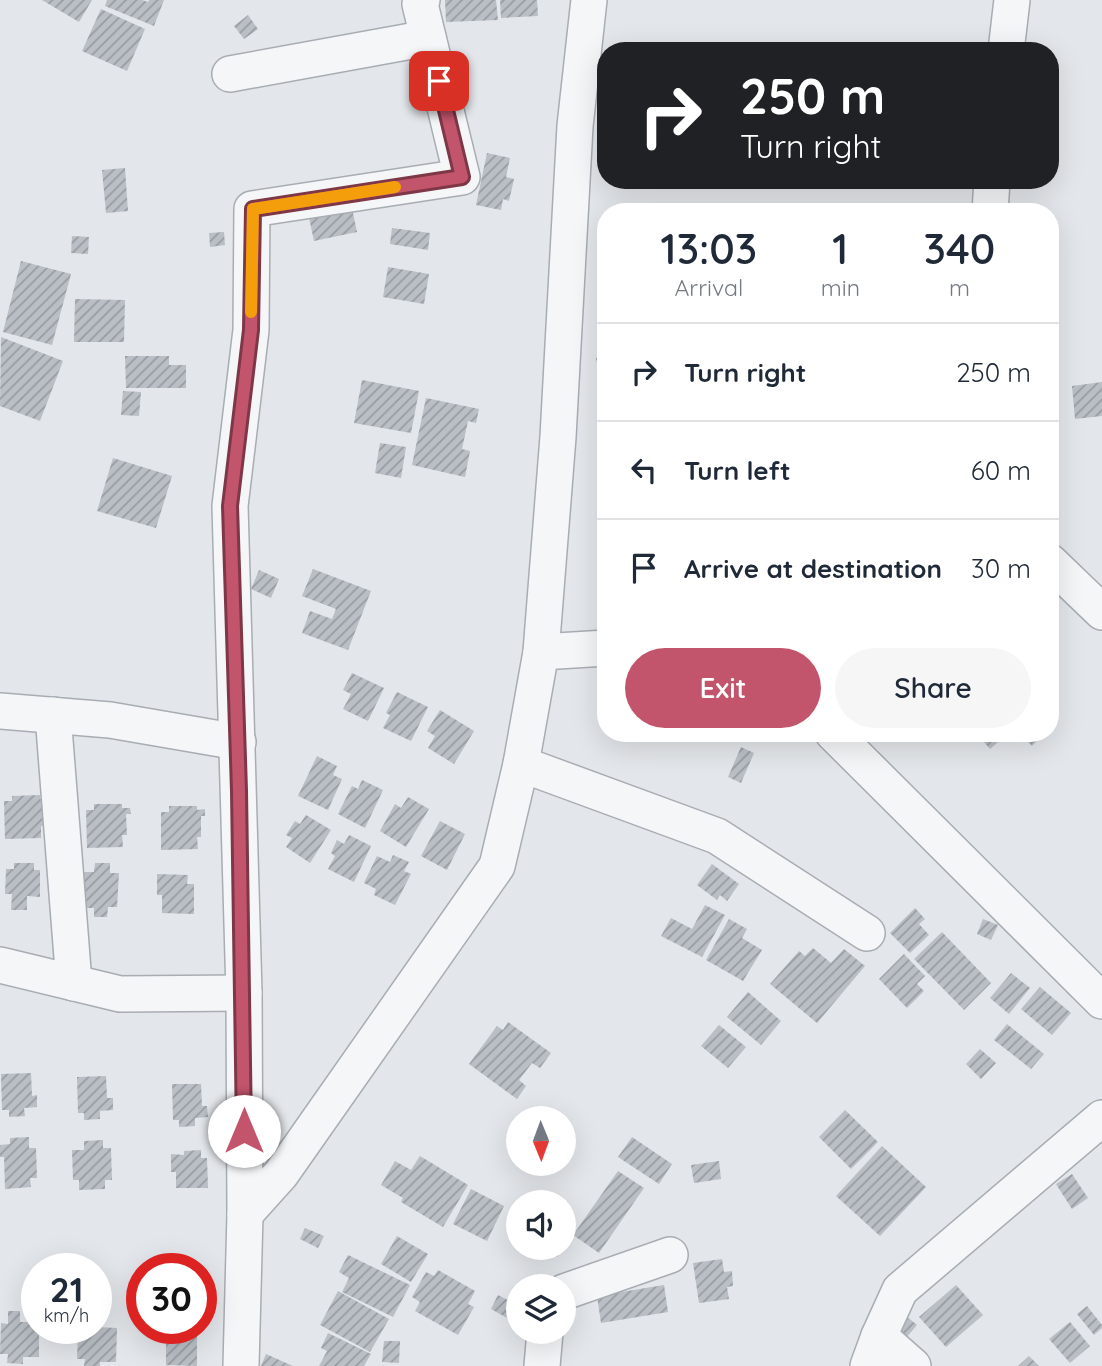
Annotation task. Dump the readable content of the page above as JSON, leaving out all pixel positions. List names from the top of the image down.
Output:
{
  "north": "bottom",
  "page": {
    "turn": ["250 m", "Turn right"],
    "eta": [
      "13:03",
      "Arrival",
      "1",
      "min",
      "340",
      "m"
    ],
    "list": [
      {
        "name": "Turn right",
        "value": "250 m"
      },
      {
        "name": "Turn left",
        "value": "60 m"
      },
      {
        "name": "Arrive at destination",
        "value": "30 m"
      }
    ],
    "buttons": ["Exit", "Share"],
    "speed": "21 km/h",
    "limit": "30"
  }
}
